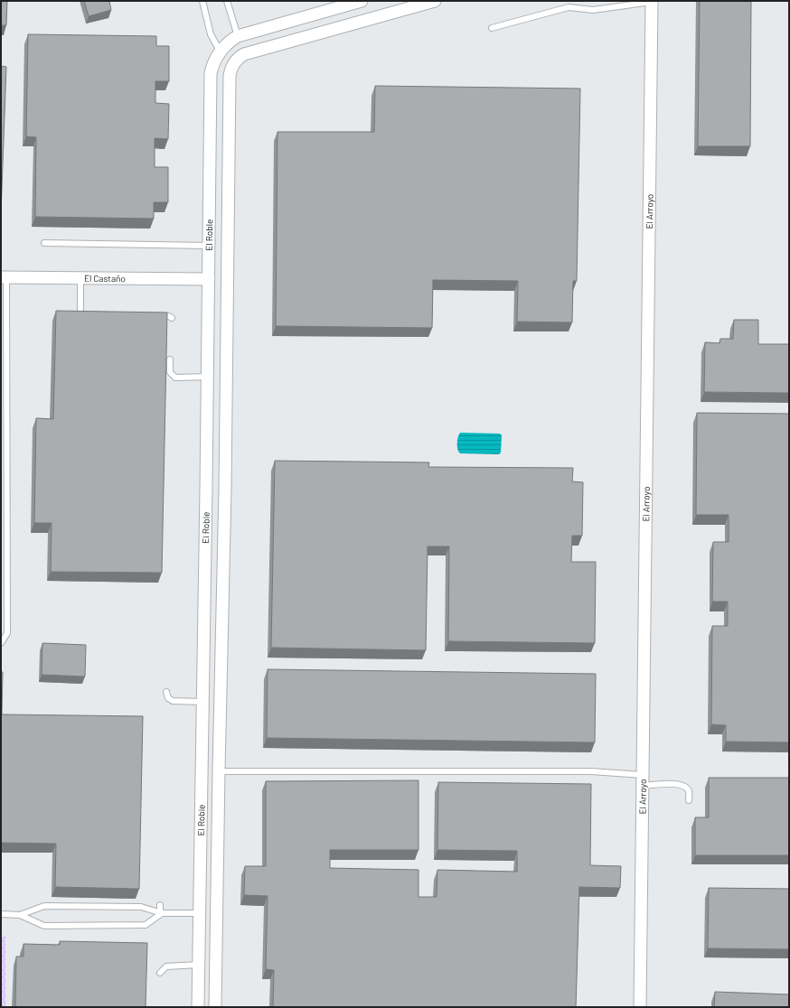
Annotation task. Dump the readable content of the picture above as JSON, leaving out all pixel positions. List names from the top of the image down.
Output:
{
  "streets": {
    "street": ["El Arroyo", "El Roble", "El Castaño"]
  },
  "crossings": [
    ["El Roble", "El Castaño"]
  ]
}
